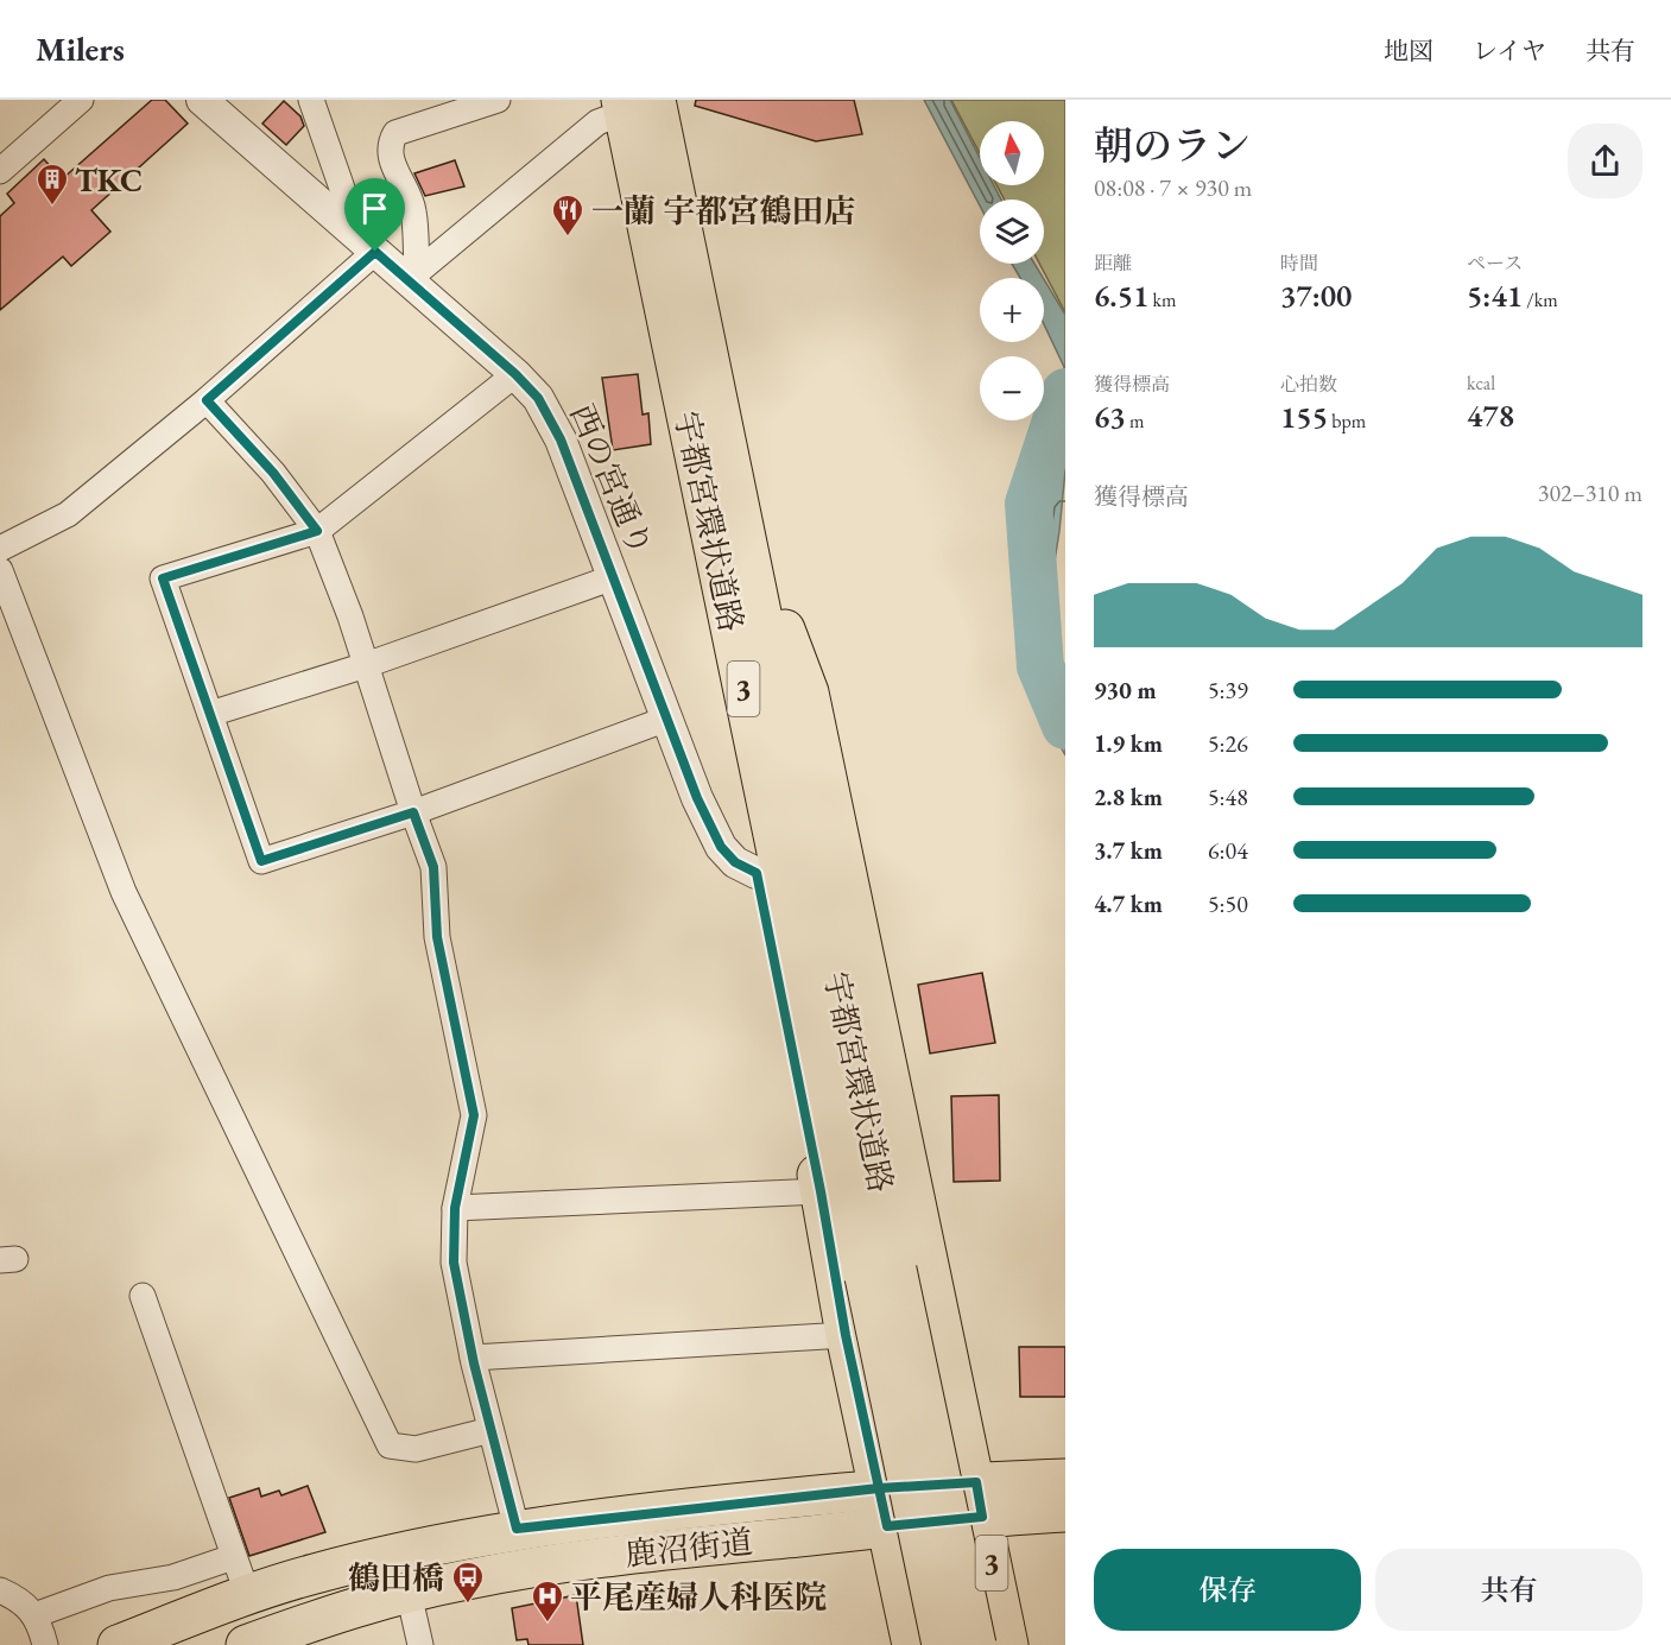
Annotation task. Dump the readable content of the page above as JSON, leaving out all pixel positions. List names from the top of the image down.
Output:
{
  "streets": {
    "main road": ["宇都宮環状道路", "3", "鹿沼街道"],
    "street": ["西の宮通り"]
  },
  "crossings": [
    ["西の宮通り", "3"],
    ["宇都宮環状道路", "3"],
    ["3", "鹿沼街道"]
  ],
  "places": {
    "building": ["TKC"],
    "restaurant": ["一蘭 宇都宮鶴田店"],
    "bus stop": ["鶴田橋"],
    "hospital": ["平尾産婦人科医院"]
  },
  "north": "top",
  "page": {
    "header": "Milers",
    "nav": ["地図", "レイヤ", "共有"],
    "heading": ["朝のラン", "08:08 · 7 × 930 m"],
    "map_buttons": ["+", "−"],
    "stats": [
      ["距離", "6.51 km"],
      ["時間", "37:00"],
      ["ペース", "5:41 /km"],
      ["獲得標高", "63 m"],
      ["心拍数", "155 bpm"],
      ["kcal", "478"]
    ],
    "chart": ["獲得標高", "302–310 m"],
    "list": [
      {
        "name": "930 m",
        "note": "5:39"
      },
      {
        "name": "1.9 km",
        "note": "5:26"
      },
      {
        "name": "2.8 km",
        "note": "5:48"
      },
      {
        "name": "3.7 km",
        "note": "6:04"
      },
      {
        "name": "4.7 km",
        "note": "5:50"
      }
    ],
    "buttons": ["保存", "共有"]
  }
}
